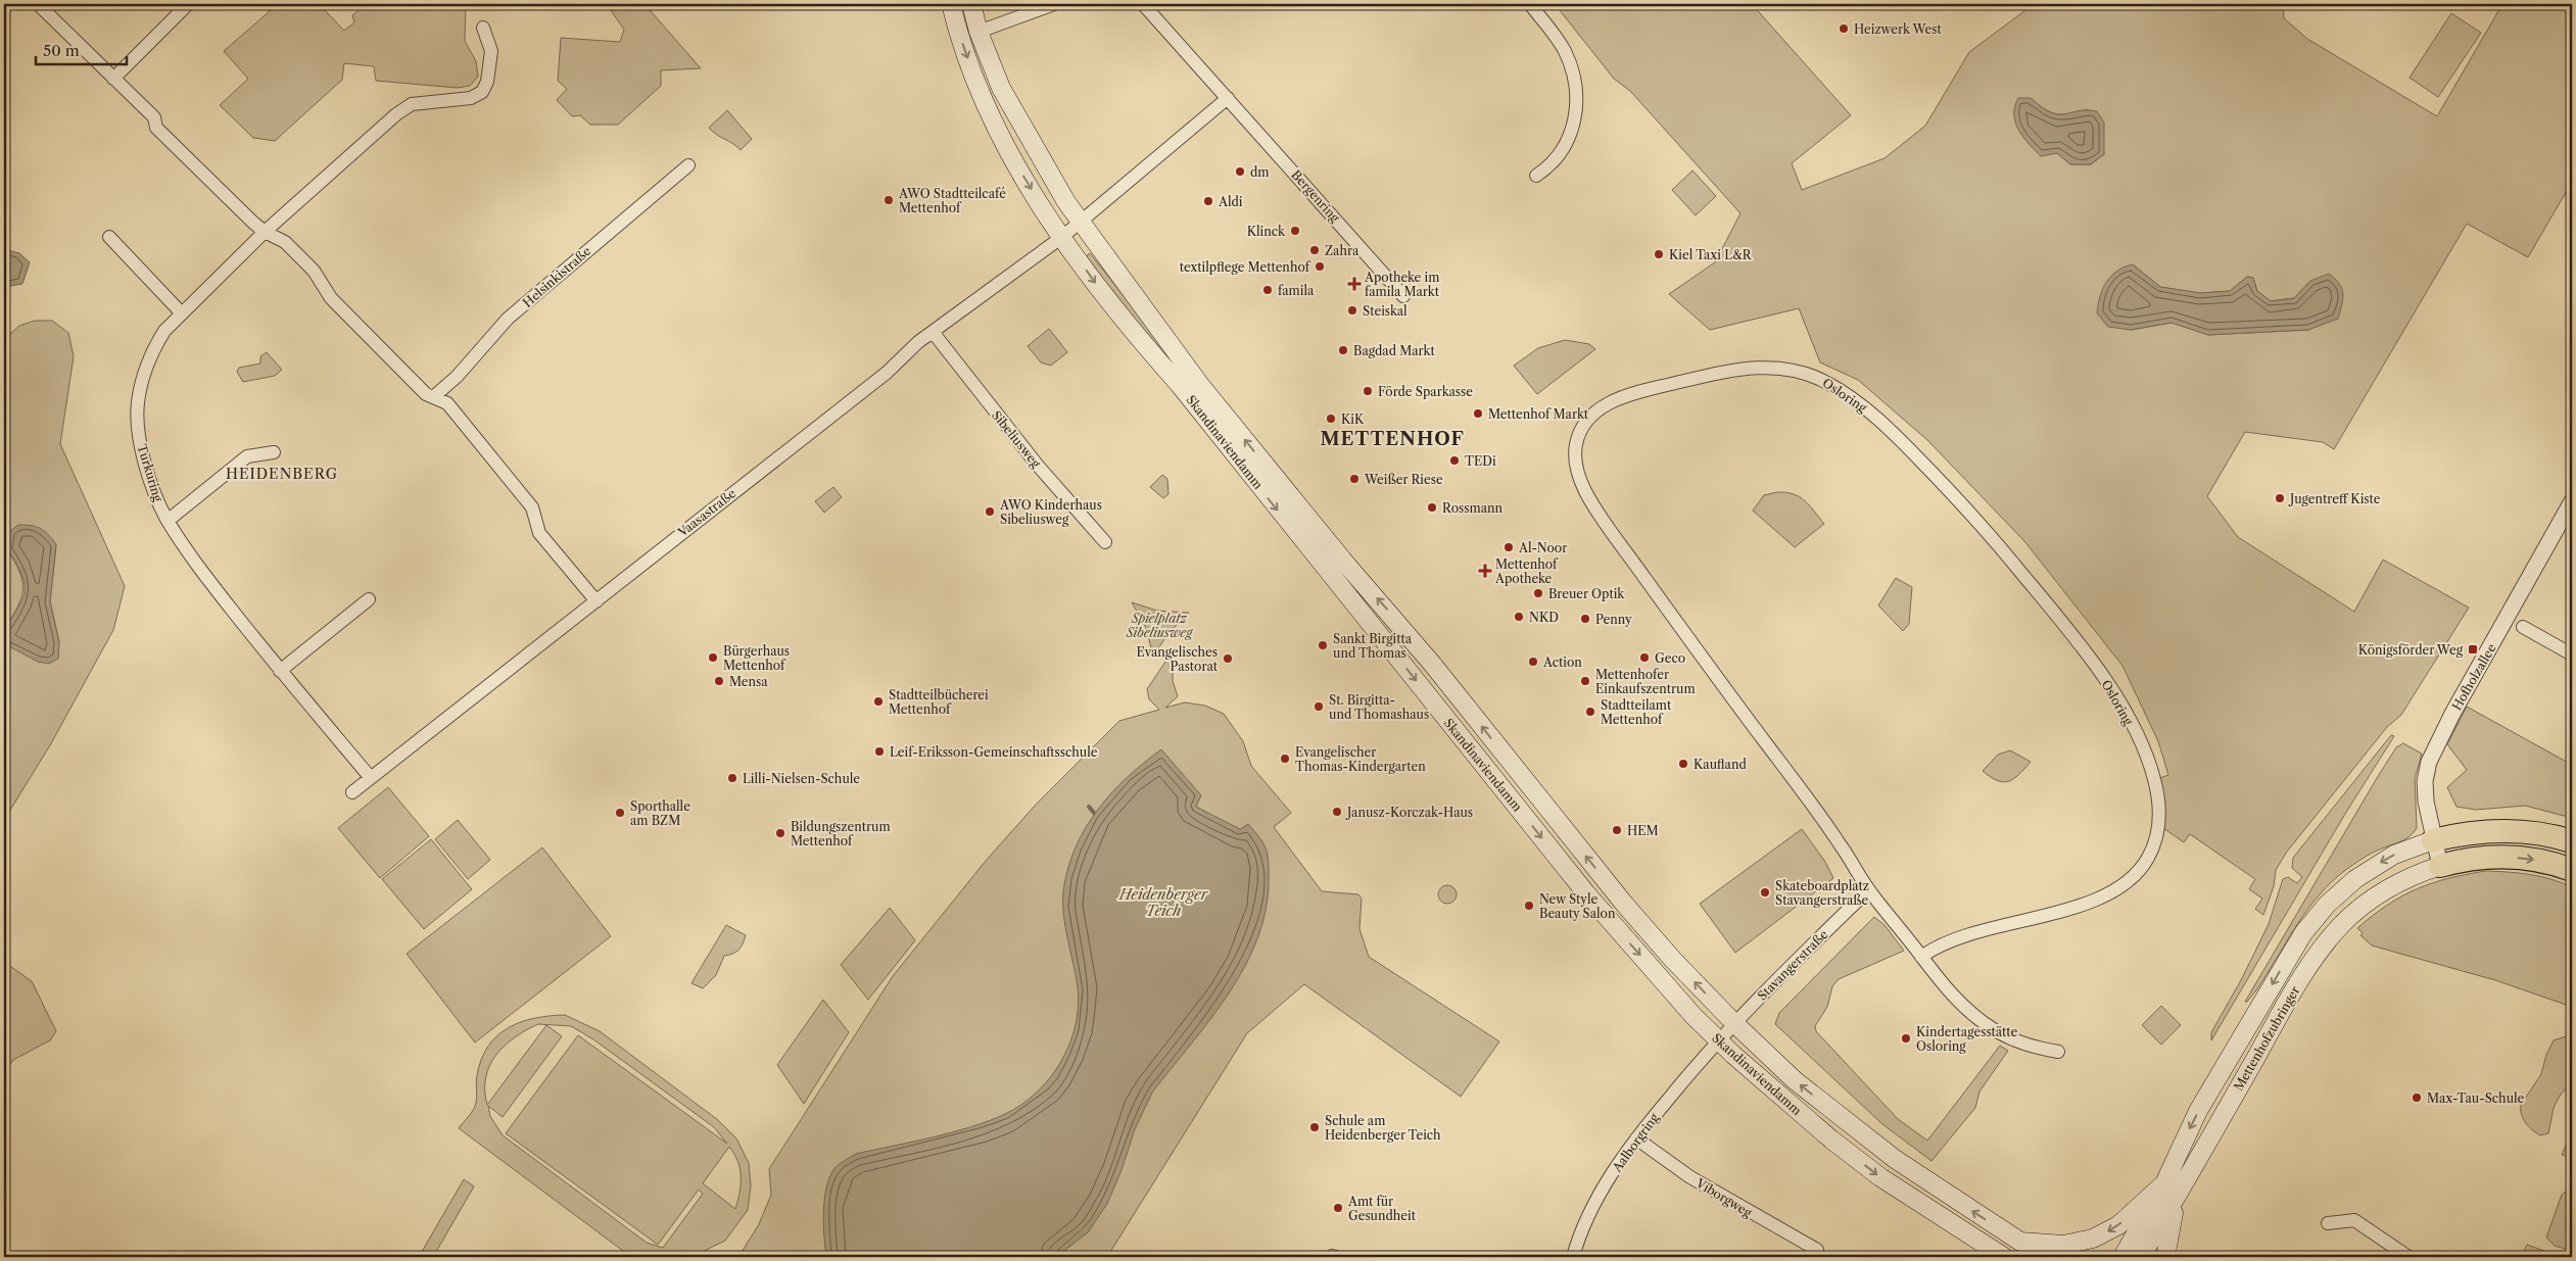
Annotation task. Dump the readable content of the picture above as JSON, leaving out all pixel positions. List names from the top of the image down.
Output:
{
  "streets": {
    "main road": ["Skandinaviendamm", "Mettenhofzubringer"],
    "street": [
      "Bergenring",
      "Helsinkistraße",
      "Osloring",
      "Sibeliusweg",
      "Turkuring",
      "Vaasastraße",
      "Hofholzallee",
      "Stavangerstraße",
      "Aalborgring",
      "Viborgweg"
    ]
  },
  "crossings": [
    ["Osloring", "Stavangerstraße"],
    ["Sibeliusweg", "Vaasastraße"],
    ["Skandinaviendamm", "Vaasastraße"],
    ["Skandinaviendamm", "Stavangerstraße"],
    ["Skandinaviendamm", "Mettenhofzubringer"],
    ["Skandinaviendamm", "Aalborgring"],
    ["Turkuring", "Vaasastraße"],
    ["Hofholzallee", "Mettenhofzubringer"],
    ["Stavangerstraße", "Aalborgring"],
    ["Aalborgring", "Viborgweg"]
  ],
  "districts": ["METTENHOF", "HEIDENBERG"],
  "water": ["Heidenberger Teich"],
  "parks": ["Spielplatz Sibeliusweg"],
  "places": {
    "other": [
      "Heizwerk West",
      "dm",
      "AWO Stadtteilcafé Mettenhof",
      "Aldi",
      "Klinck",
      "Zahra",
      "Kiel Taxi L&R",
      "textilpflege Mettenhof",
      "famila",
      "Steiskal",
      "Bagdad Markt",
      "Förde Sparkasse",
      "Mettenhof Markt",
      "KiK",
      "TEDi",
      "Weißer Riese",
      "Jugentreff Kiste",
      "Rossmann",
      "AWO Kinderhaus Sibeliusweg",
      "Al-Noor",
      "Breuer Optik",
      "NKD",
      "Penny",
      "Sankt Birgitta und Thomas",
      "Bürgerhaus Mettenhof",
      "Geco",
      "Evangelisches Pastorat",
      "Action",
      "Mensa",
      "Mettenhofer Einkaufszentrum",
      "Stadtteilbücherei Mettenhof",
      "St. Birgitta- und Thomashaus",
      "Stadtteilamt Mettenhof",
      "Leif-Eriksson-Gemeinschaftsschule",
      "Evangelischer Thomas-Kindergarten",
      "Kaufland",
      "Lilli-Nielsen-Schule",
      "Janusz-Korczak-Haus",
      "Sporthalle am BZM",
      "HEM",
      "Bildungszentrum Mettenhof",
      "Skateboardplatz Stavangerstraße",
      "New Style Beauty Salon",
      "Kindertagesstätte Osloring",
      "Max-Tau-Schule",
      "Schule am Heidenberger Teich",
      "Amt für Gesundheit"
    ],
    "health": ["Apotheke im famila Markt", "Mettenhof Apotheke"],
    "transit": ["Königsförder Weg"]
  },
  "scale_bar": "50 m"
}
